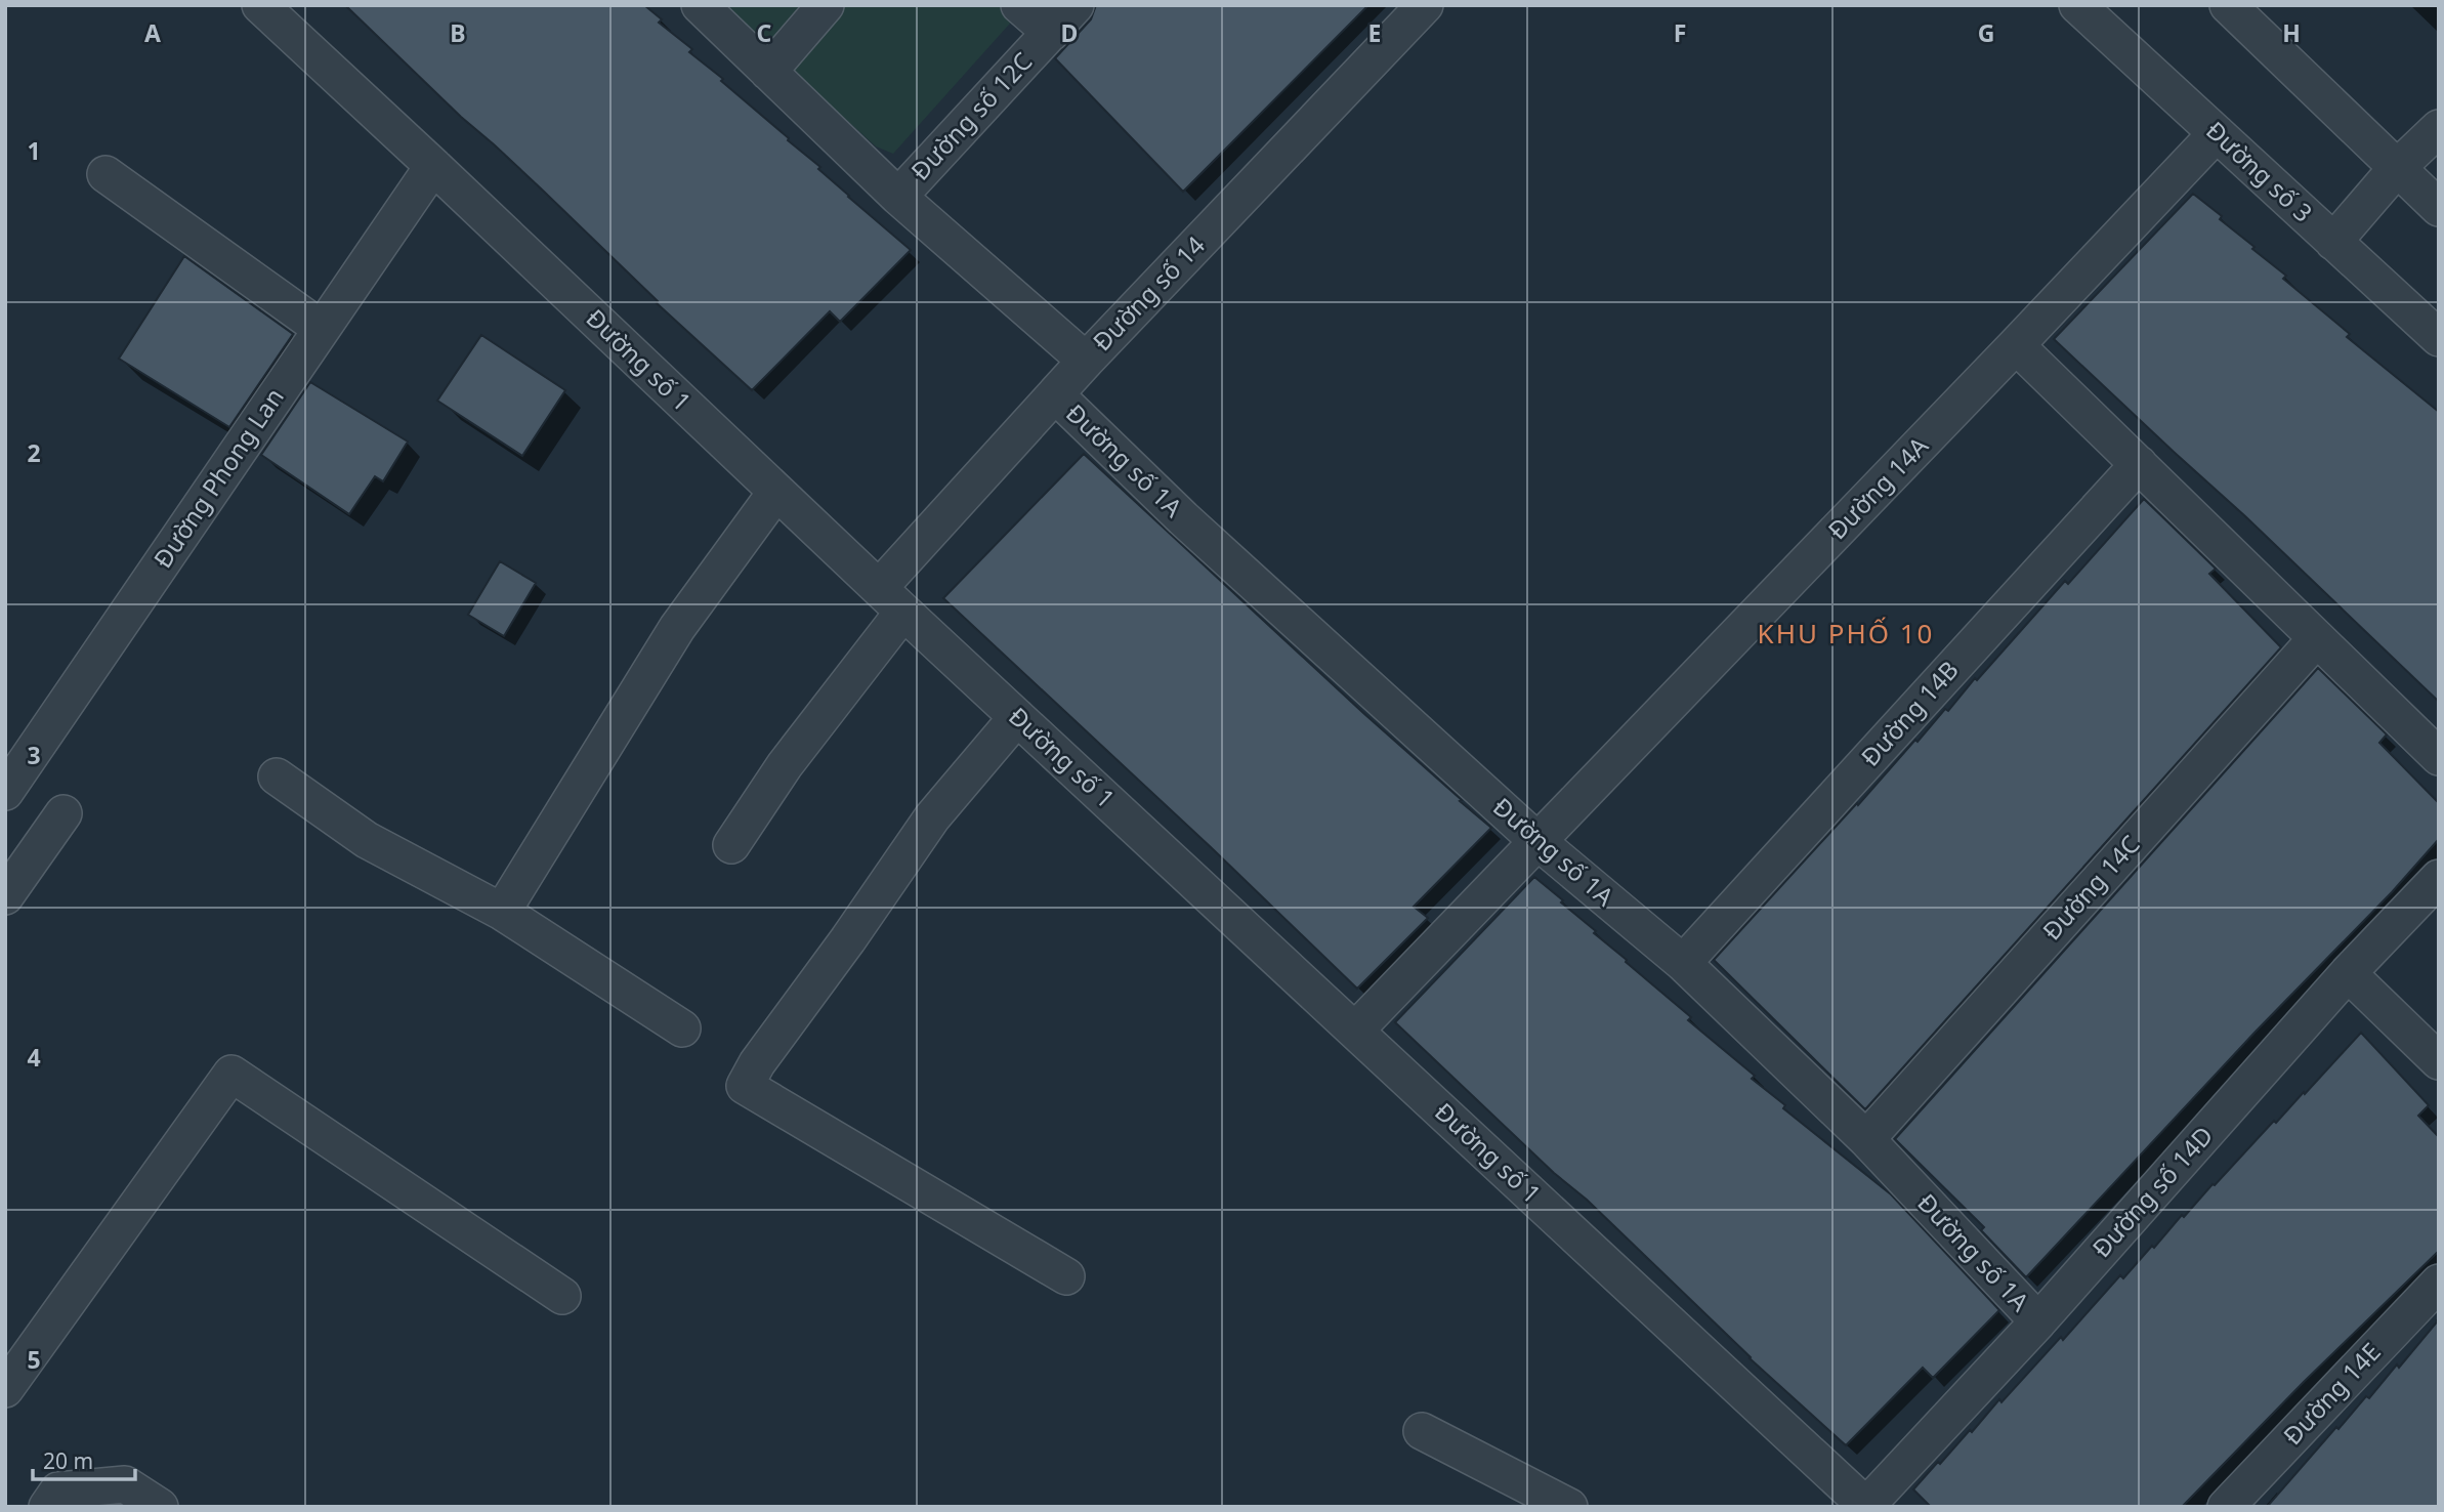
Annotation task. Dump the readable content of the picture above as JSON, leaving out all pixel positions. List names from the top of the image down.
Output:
{
  "streets": {
    "street": [
      "Đường số 12C",
      "Đường số 3",
      "Đường số 14",
      "Đường số 1",
      "Đường số 1A",
      "Đường Phong Lan",
      "Đường 14A",
      "Đường 14B",
      "Đường 14C",
      "Đường số 14D",
      "Đường 14E"
    ]
  },
  "crossings": [
    ["Đường số 3", "Đường 14A"],
    ["Đường số 14", "Đường số 1"],
    ["Đường số 14", "Đường số 1A"],
    ["Đường số 1", "Đường Phong Lan"],
    ["Đường số 1", "Đường 14A"],
    ["Đường số 1", "Đường số 14D"],
    ["Đường số 1A", "Đường 14A"],
    ["Đường số 1A", "Đường 14B"],
    ["Đường số 1A", "Đường 14C"],
    ["Đường số 1A", "Đường số 14D"]
  ],
  "districts": ["KHU PHỐ 10"],
  "scale_bar": "20 m",
  "grid": {
    "columns": [
      "A",
      "B",
      "C",
      "D",
      "E",
      "F",
      "G",
      "H"
    ],
    "rows": [
      "1",
      "2",
      "3",
      "4",
      "5"
    ]
  }
}
